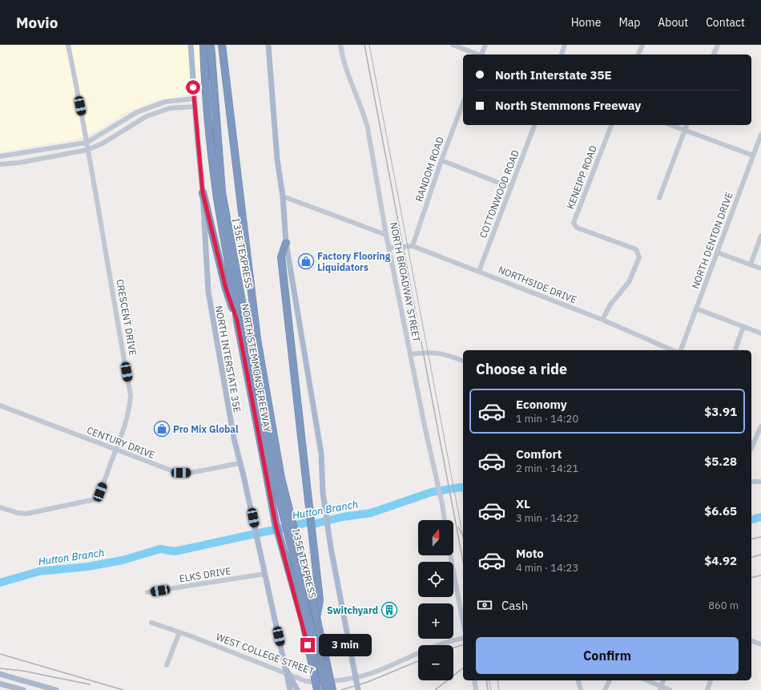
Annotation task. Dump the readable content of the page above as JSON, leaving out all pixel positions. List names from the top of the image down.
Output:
{
  "streets": {
    "highway": ["I 35E TEXPRESS", "NORTH STEMMONS FREEWAY"],
    "main road": ["NORTH INTERSTATE 35E"],
    "street": [
      "RANDOM ROAD",
      "KENEIPP ROAD",
      "COTTONWOOD ROAD",
      "NORTH DENTON DRIVE",
      "NORTH BROADWAY STREET",
      "NORTHSIDE DRIVE",
      "CRESCENT DRIVE",
      "CENTURY DRIVE",
      "ELKS DRIVE",
      "WEST COLLEGE STREET"
    ]
  },
  "crossings": [
    ["RANDOM ROAD", "NORTHSIDE DRIVE"],
    ["KENEIPP ROAD", "NORTHSIDE DRIVE"],
    ["COTTONWOOD ROAD", "NORTHSIDE DRIVE"],
    ["I 35E TEXPRESS", "NORTH STEMMONS FREEWAY"],
    ["NORTH BROADWAY STREET", "NORTHSIDE DRIVE"],
    ["CRESCENT DRIVE", "CENTURY DRIVE"],
    ["NORTH INTERSTATE 35E", "CENTURY DRIVE"],
    ["NORTH INTERSTATE 35E", "ELKS DRIVE"]
  ],
  "water": ["Hutton Branch"],
  "places": {
    "shop": ["Factory Flooring Liquidators", "Pro Mix Global"],
    "building": ["Switchyard"]
  },
  "north": "top",
  "page": {
    "header": "Movio",
    "nav": [
      "Home",
      "Map",
      "About",
      "Contact"
    ],
    "banner": ["North Interstate 35E", "North Stemmons Freeway"],
    "heading": "Choose a ride",
    "list": [
      {
        "name": "Economy",
        "note": "1 min · 14:20",
        "value": "$3.91"
      },
      {
        "name": "Comfort",
        "note": "2 min · 14:21",
        "value": "$5.28"
      },
      {
        "name": "XL",
        "note": "3 min · 14:22",
        "value": "$6.65"
      },
      {
        "name": "Moto",
        "note": "4 min · 14:23",
        "value": "$4.92"
      }
    ],
    "map_buttons": ["+", "−"],
    "pay": ["Cash", "860 m"],
    "buttons": "Confirm",
    "bubble": "3 min"
  }
}
